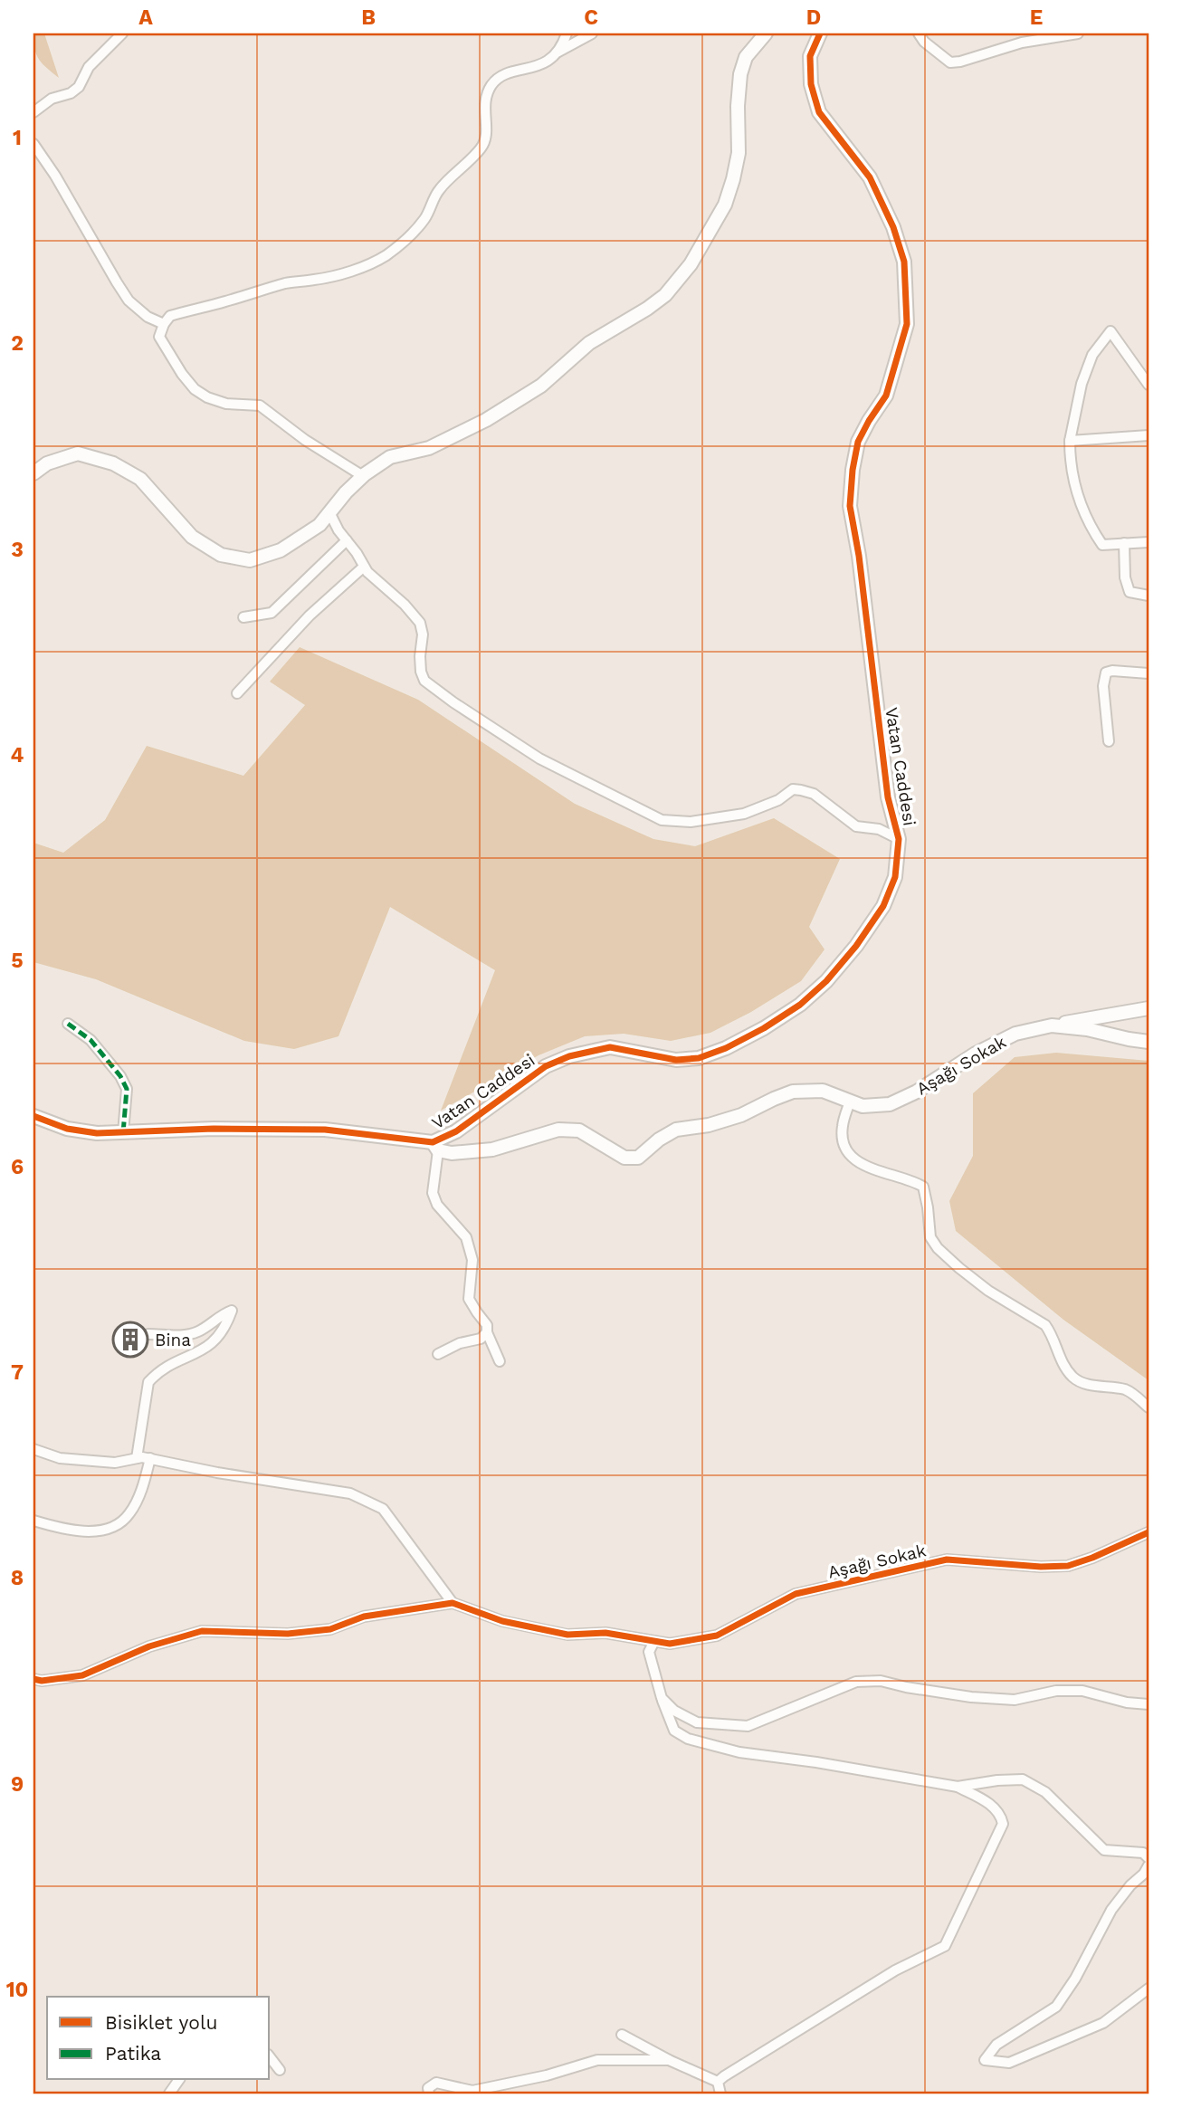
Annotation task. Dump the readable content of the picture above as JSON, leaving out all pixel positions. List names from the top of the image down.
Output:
{
  "streets": {
    "street": ["Vatan Caddesi", "Aşağı Sokak"]
  },
  "crossings": [
    ["Vatan Caddesi", "Aşağı Sokak"]
  ],
  "places": {
    "building": ["Bina"]
  },
  "legend": ["Bisiklet yolu", "Patika"],
  "grid": {
    "columns": [
      "A",
      "B",
      "C",
      "D",
      "E"
    ],
    "rows": [
      "1",
      "2",
      "3",
      "4",
      "5",
      "6",
      "7",
      "8",
      "9",
      "10"
    ]
  }
}
